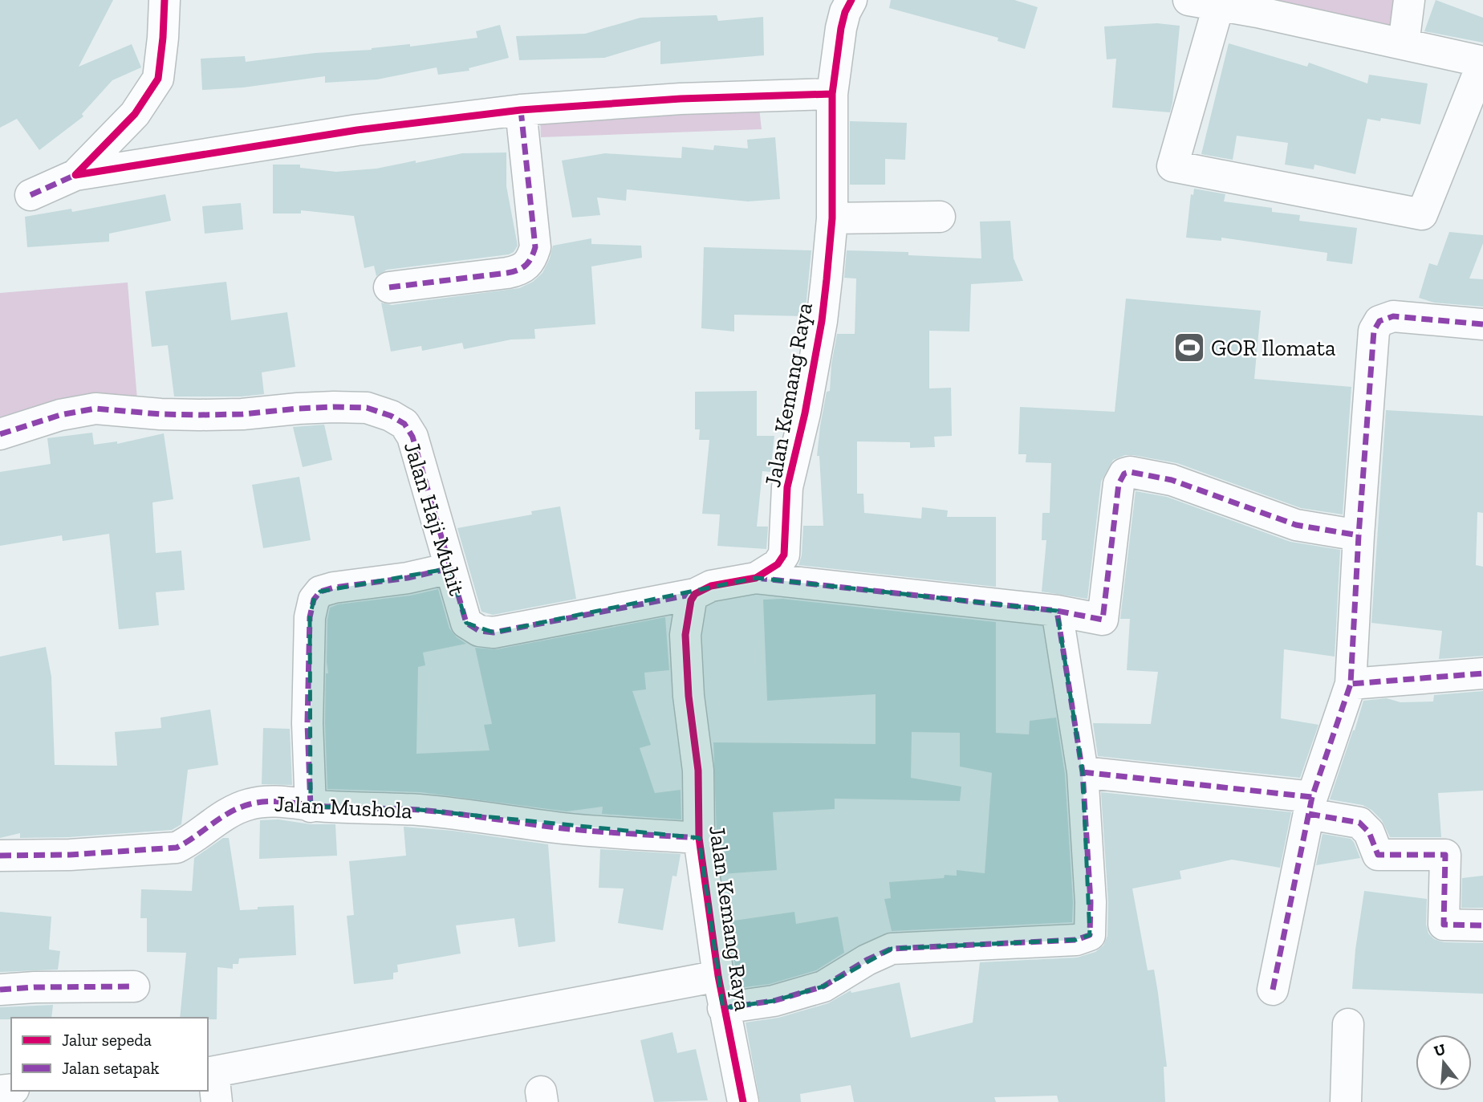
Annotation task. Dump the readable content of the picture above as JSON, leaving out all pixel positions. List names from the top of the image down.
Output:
{
  "streets": {
    "street": ["Jalan Kemang Raya", "Jalan Haji Muhit", "Jalan Mushola"]
  },
  "crossings": [
    ["Jalan Kemang Raya", "Jalan Haji Muhit"],
    ["Jalan Kemang Raya", "Jalan Mushola"]
  ],
  "places": {
    "sports": ["GOR Ilomata"]
  },
  "legend": ["Jalur sepeda", "Jalan setapak"],
  "north": "top"
}
